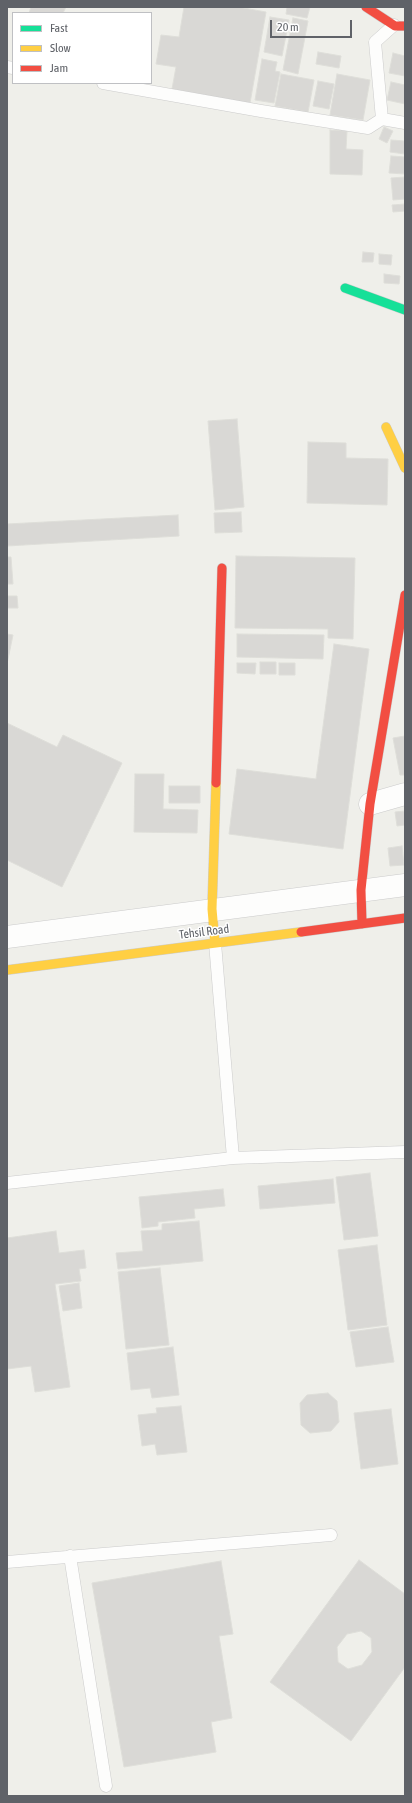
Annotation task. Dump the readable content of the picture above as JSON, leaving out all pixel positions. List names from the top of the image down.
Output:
{
  "streets": {
    "street": ["Tehsil Road"]
  },
  "legend": ["Fast", "Slow", "Jam"],
  "scale_bar": "20 m"
}
